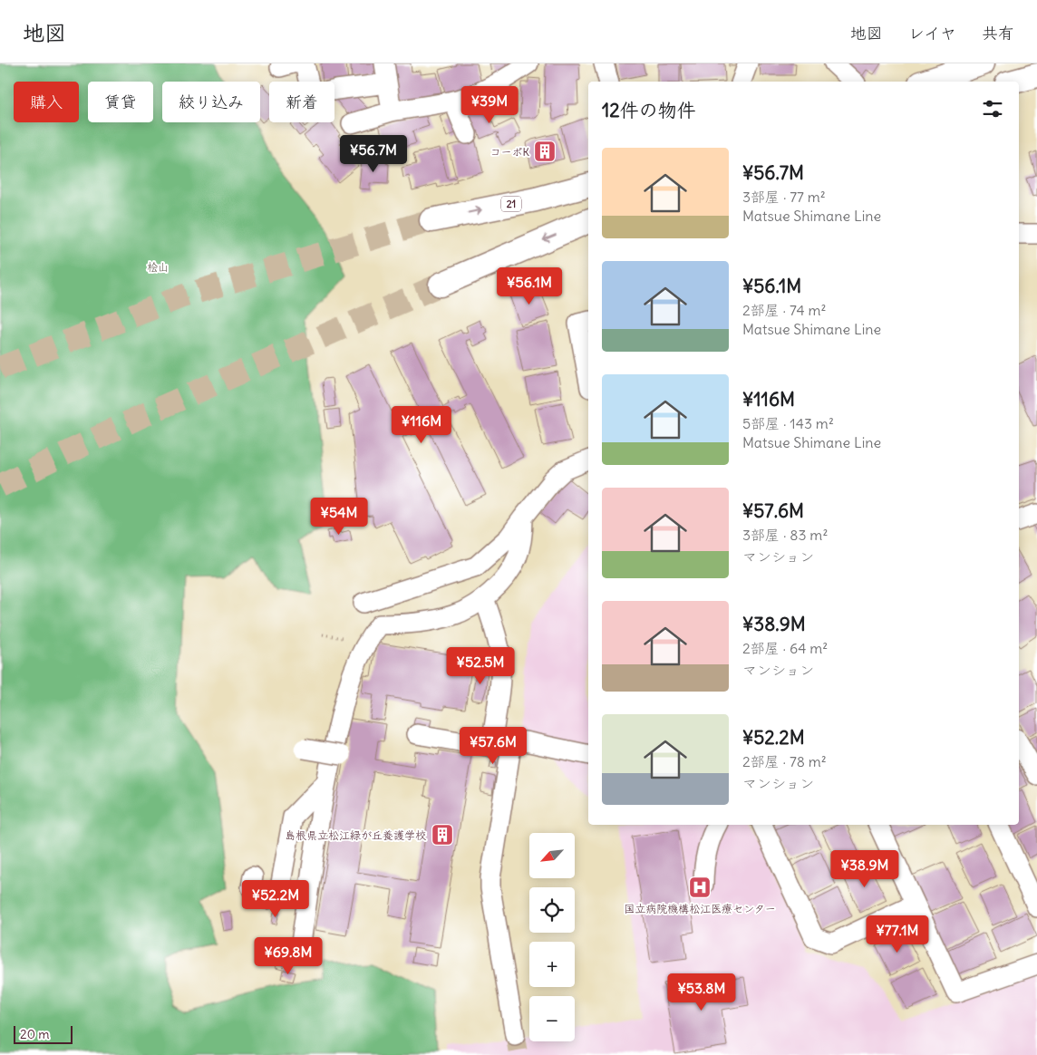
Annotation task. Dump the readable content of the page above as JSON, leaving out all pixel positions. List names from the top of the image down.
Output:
{
  "streets": {
    "main road": ["21"]
  },
  "parks": ["桧山"],
  "places": {
    "building": ["コーポK", "島根県立松江緑が丘養護学校"],
    "hospital": ["国立病院機構松江医療センター"]
  },
  "scale_bar": "20 m",
  "north": "bottom left",
  "page": {
    "header": "地図",
    "nav": ["地図", "レイヤ", "共有"],
    "chip": [
      "購入",
      "賃貸",
      "絞り込み",
      "新着"
    ],
    "heading": "12件の物件",
    "price": [
      "¥39M",
      "¥56.7M",
      "¥56.1M",
      "¥116M",
      "¥54M",
      "¥52.5M",
      "¥57.6M",
      "¥38.9M",
      "¥52.2M",
      "¥77.1M",
      "¥69.8M",
      "¥53.8M"
    ],
    "list": [
      {
        "name": "¥56.7M",
        "note": "3部屋 · 77 m² · Matsue Shimane Line"
      },
      {
        "name": "¥56.1M",
        "note": "2部屋 · 74 m² · Matsue Shimane Line"
      },
      {
        "name": "¥116M",
        "note": "5部屋 · 143 m² · Matsue Shimane Line"
      },
      {
        "name": "¥57.6M",
        "note": "3部屋 · 83 m² · マンション"
      },
      {
        "name": "¥38.9M",
        "note": "2部屋 · 64 m² · マンション"
      },
      {
        "name": "¥52.2M",
        "note": "2部屋 · 78 m² · マンション"
      }
    ],
    "map_buttons": ["+", "−"],
    "scale": "20 m"
  }
}
